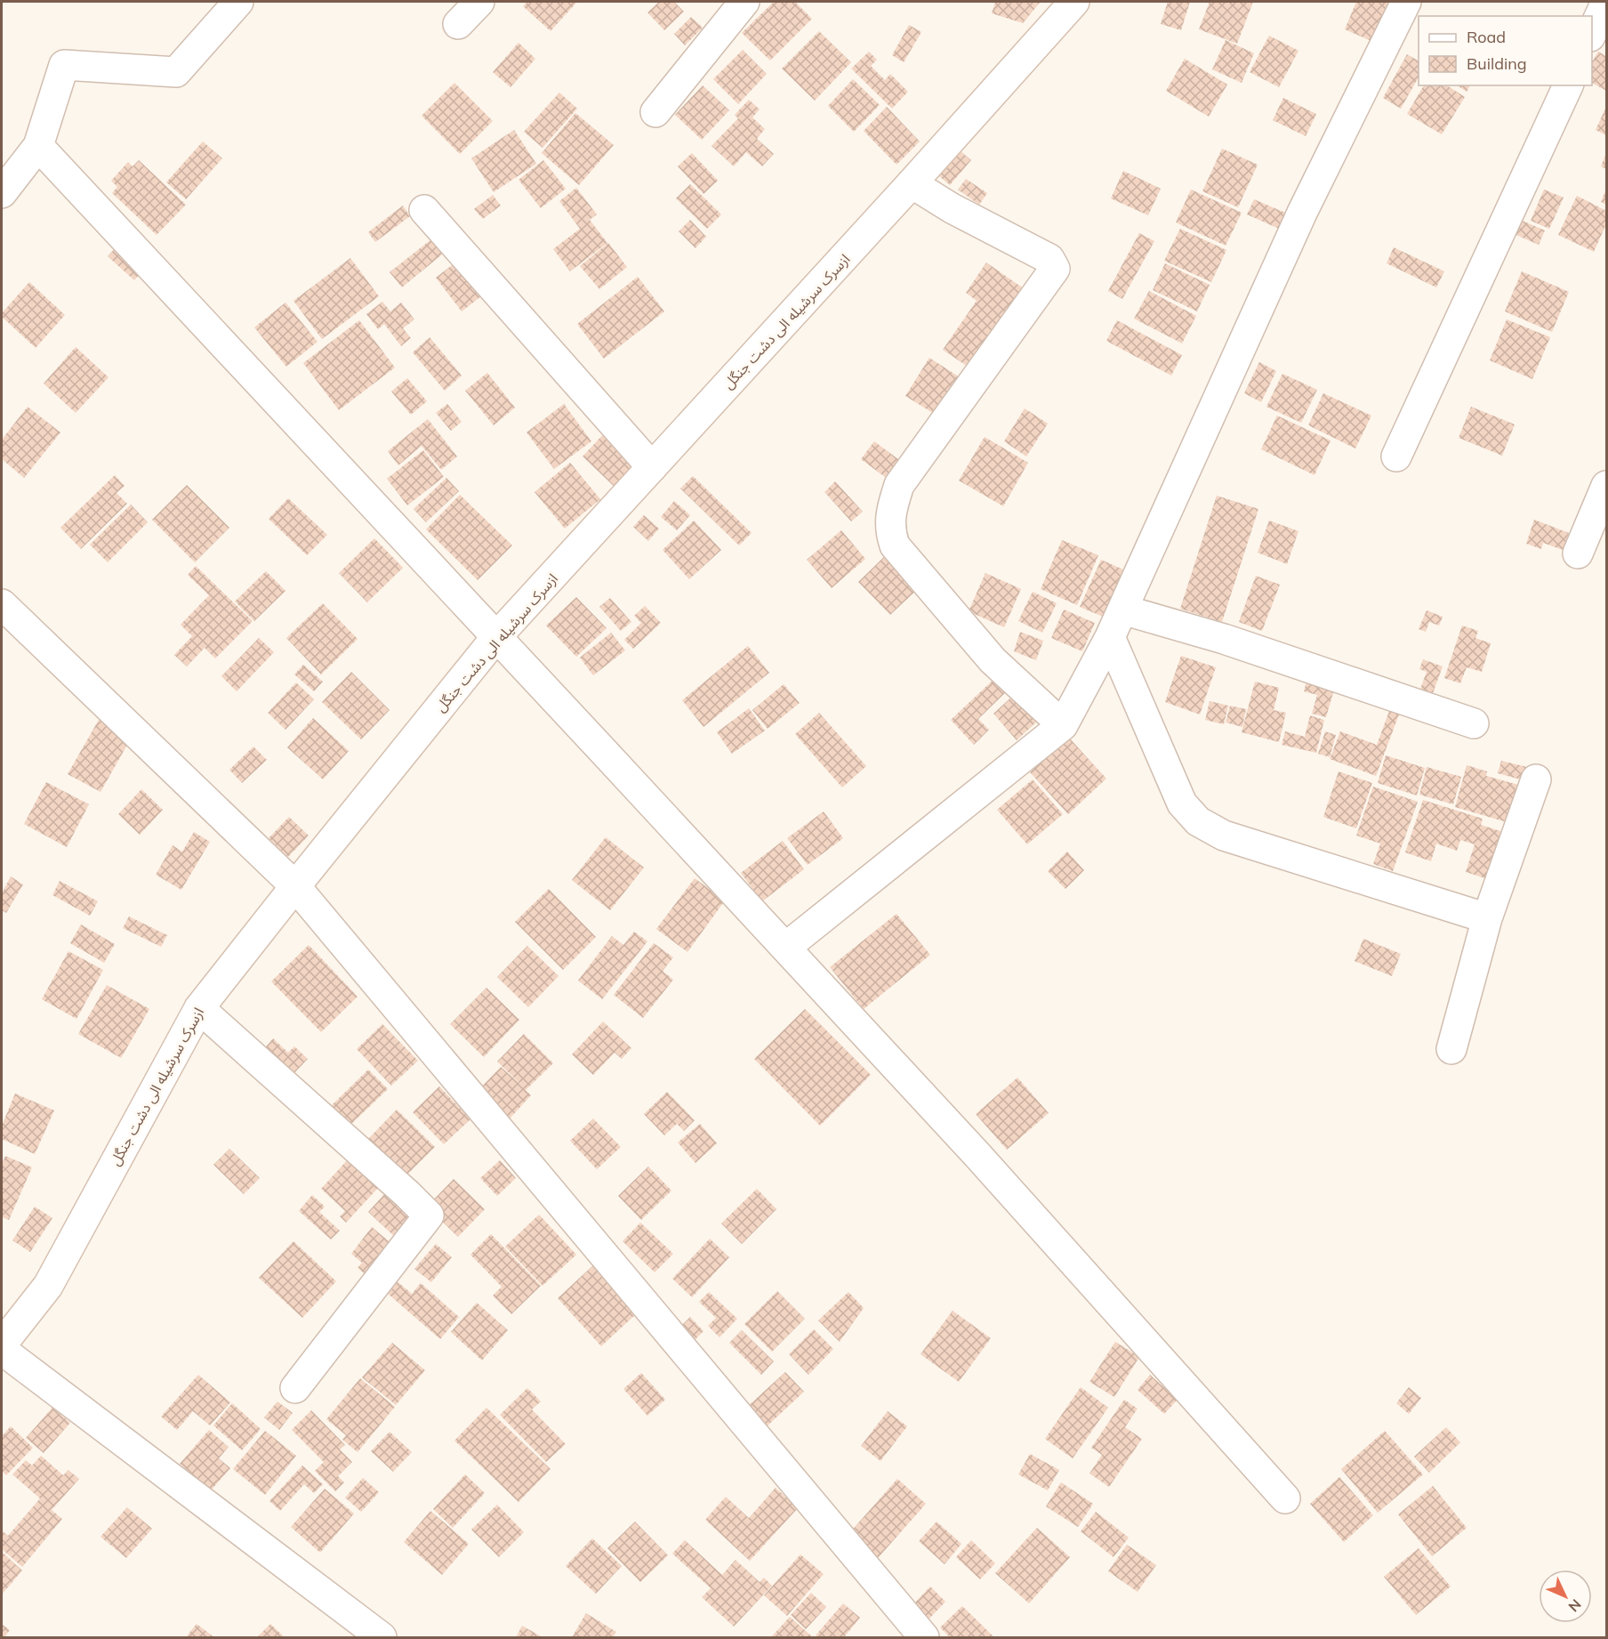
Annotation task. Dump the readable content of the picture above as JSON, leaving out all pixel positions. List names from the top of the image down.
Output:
{
  "streets": {
    "street": ["ازسرک سرشیله الی دشت جنگل"]
  },
  "legend": ["Road", "Building"],
  "north": "bottom right"
}
